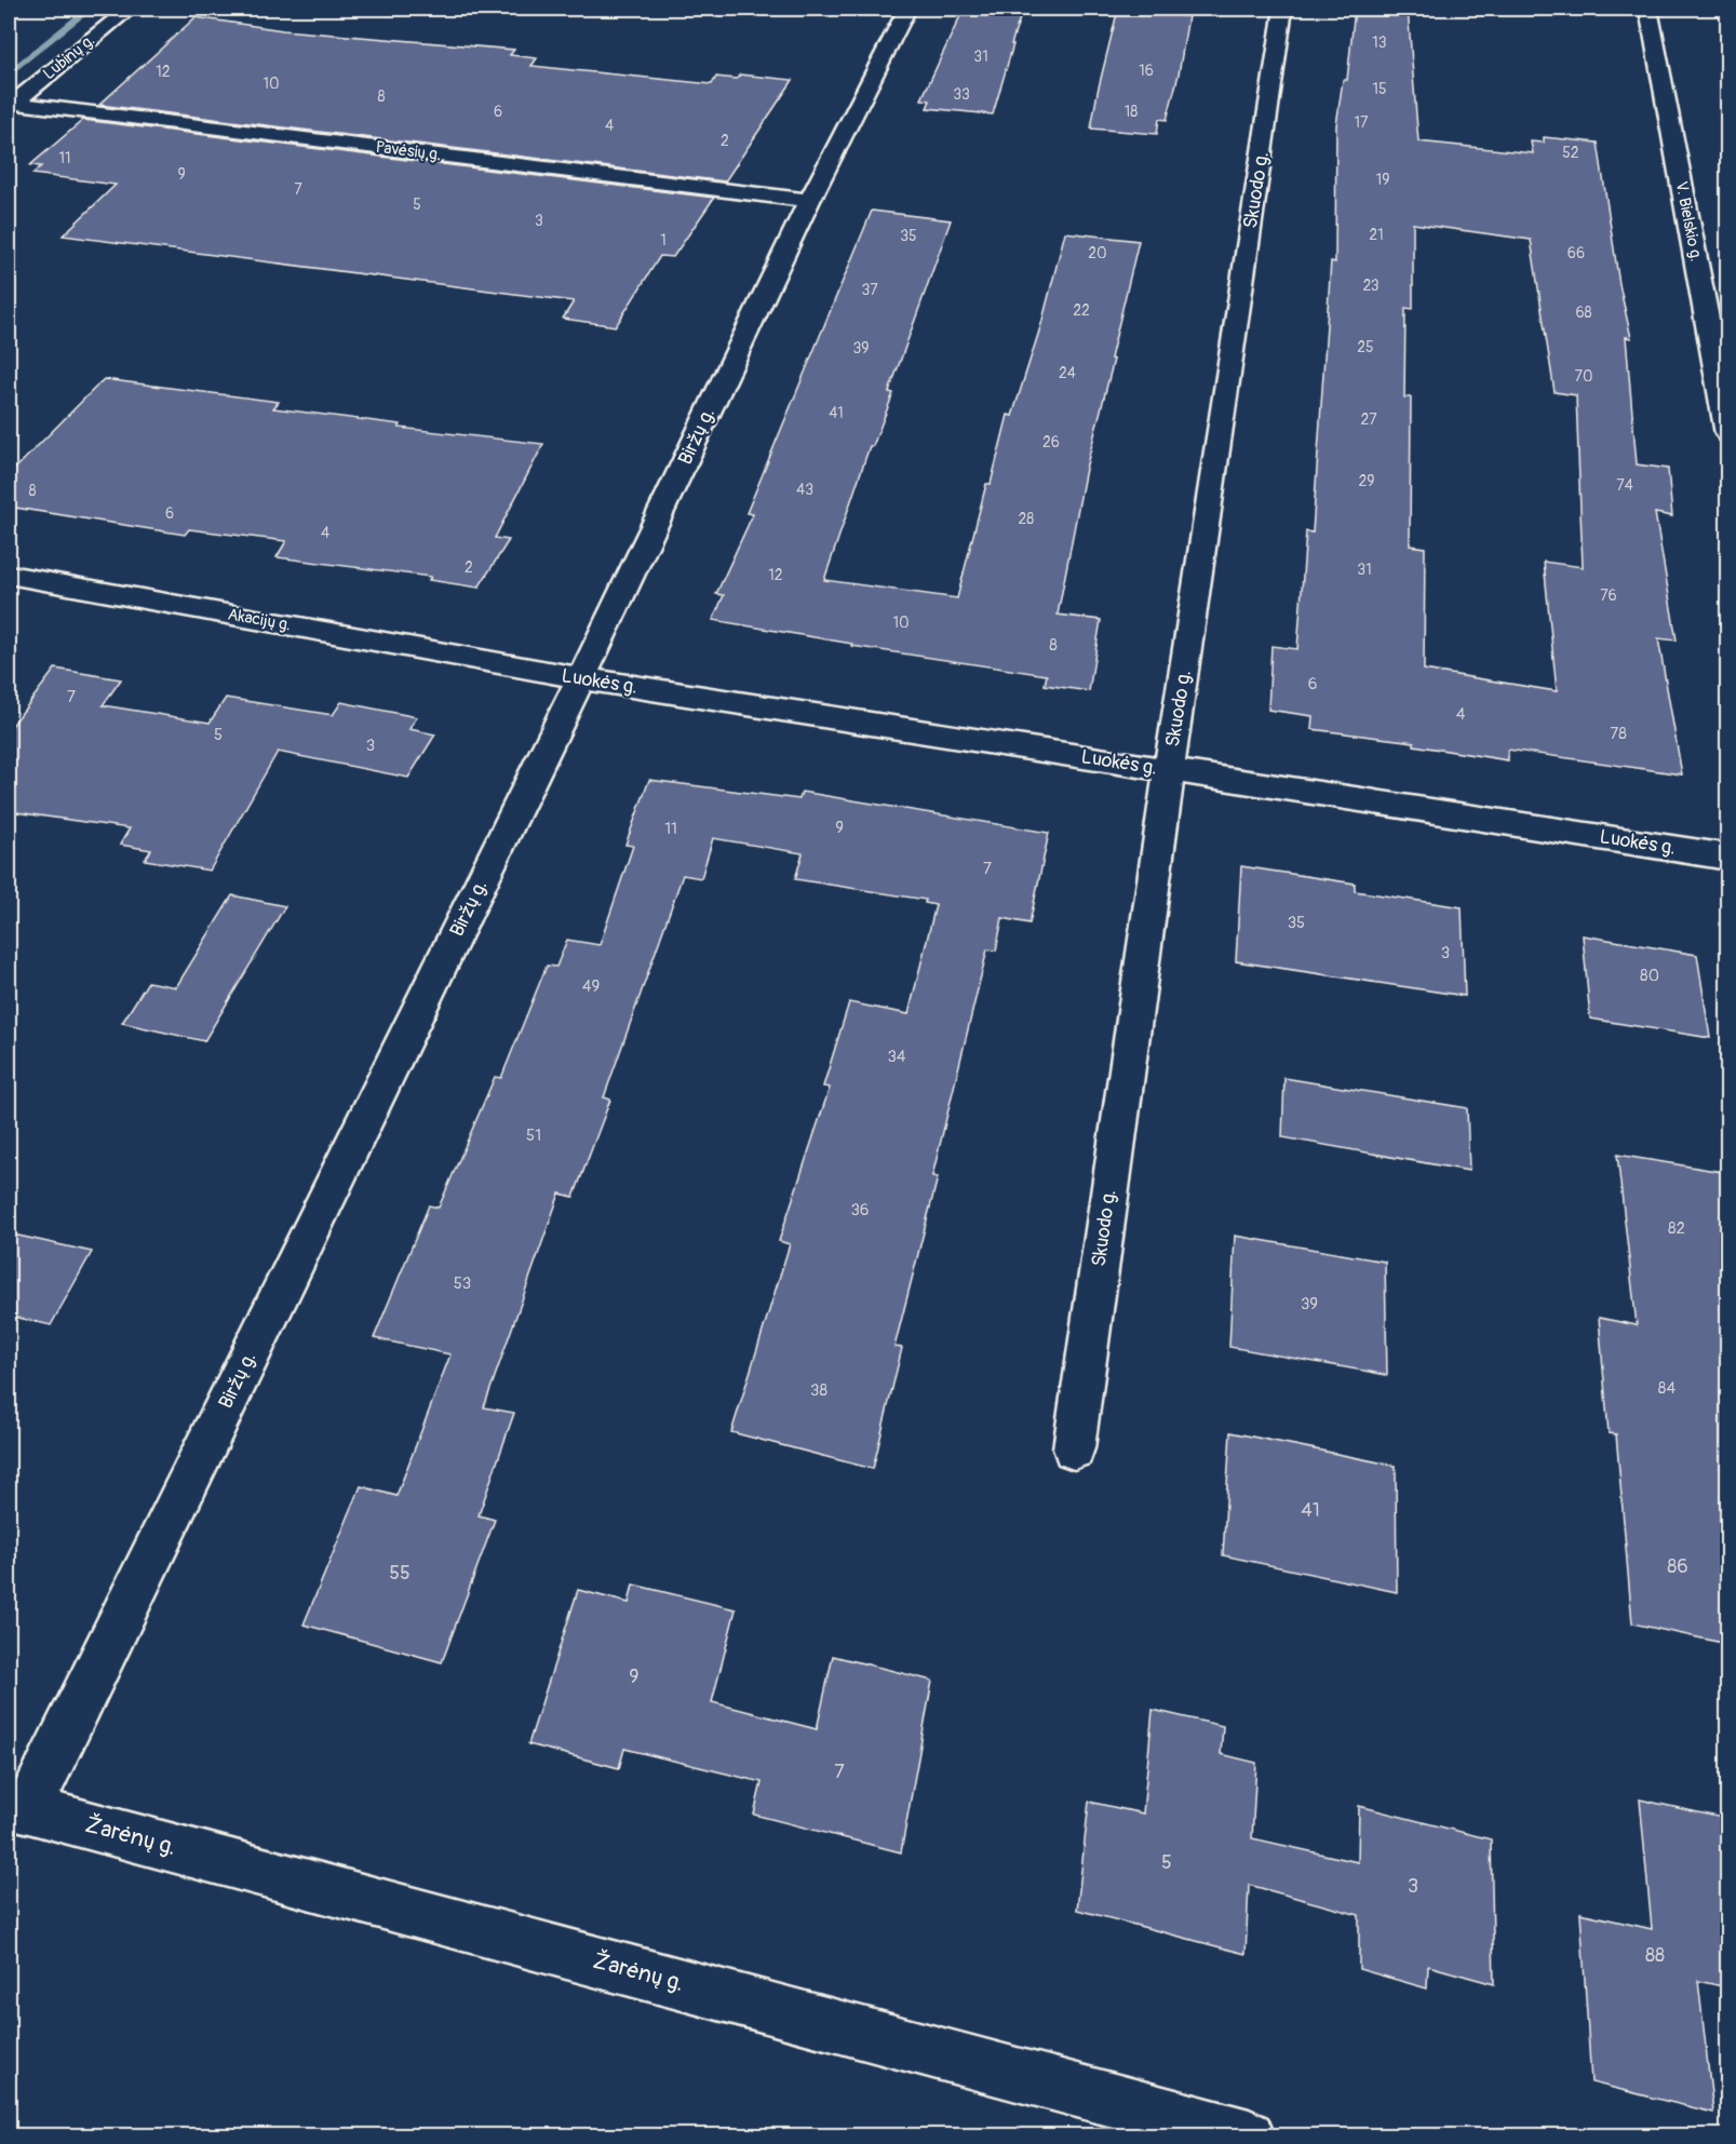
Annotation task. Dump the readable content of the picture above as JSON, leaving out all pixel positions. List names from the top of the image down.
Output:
{
  "streets": {
    "street": [
      "Lubinų g.",
      "Pavėsių g.",
      "Skuodo g.",
      "V. Bielskio g.",
      "Biržų g.",
      "Akacijų g.",
      "Luokės g.",
      "Žarėnų g."
    ]
  },
  "crossings": [
    ["Lubinų g.", "Pavėsių g."],
    ["Pavėsių g.", "Biržų g."],
    ["Skuodo g.", "Luokės g."],
    ["Biržų g.", "Luokės g."],
    ["Biržų g.", "Žarėnų g."],
    ["Akacijų g.", "Luokės g."]
  ],
  "house_numbers": [
    "13",
    "31",
    "16",
    "12",
    "10",
    "15",
    "33",
    "8",
    "6",
    "18",
    "17",
    "4",
    "2",
    "52",
    "11",
    "9",
    "19",
    "7",
    "5",
    "3",
    "21",
    "35",
    "1",
    "20",
    "66",
    "23",
    "37",
    "22",
    "68",
    "25",
    "39",
    "24",
    "70",
    "41",
    "27",
    "26",
    "29",
    "74",
    "43",
    "8",
    "6",
    "28",
    "4",
    "2",
    "31",
    "12",
    "76",
    "10",
    "8",
    "6",
    "7",
    "4",
    "78",
    "5",
    "3",
    "9",
    "11",
    "7",
    "35",
    "3",
    "80",
    "49",
    "34",
    "51",
    "36",
    "82",
    "53",
    "39",
    "84",
    "38",
    "41",
    "86",
    "55",
    "9",
    "7",
    "5",
    "3",
    "88"
  ]
}
